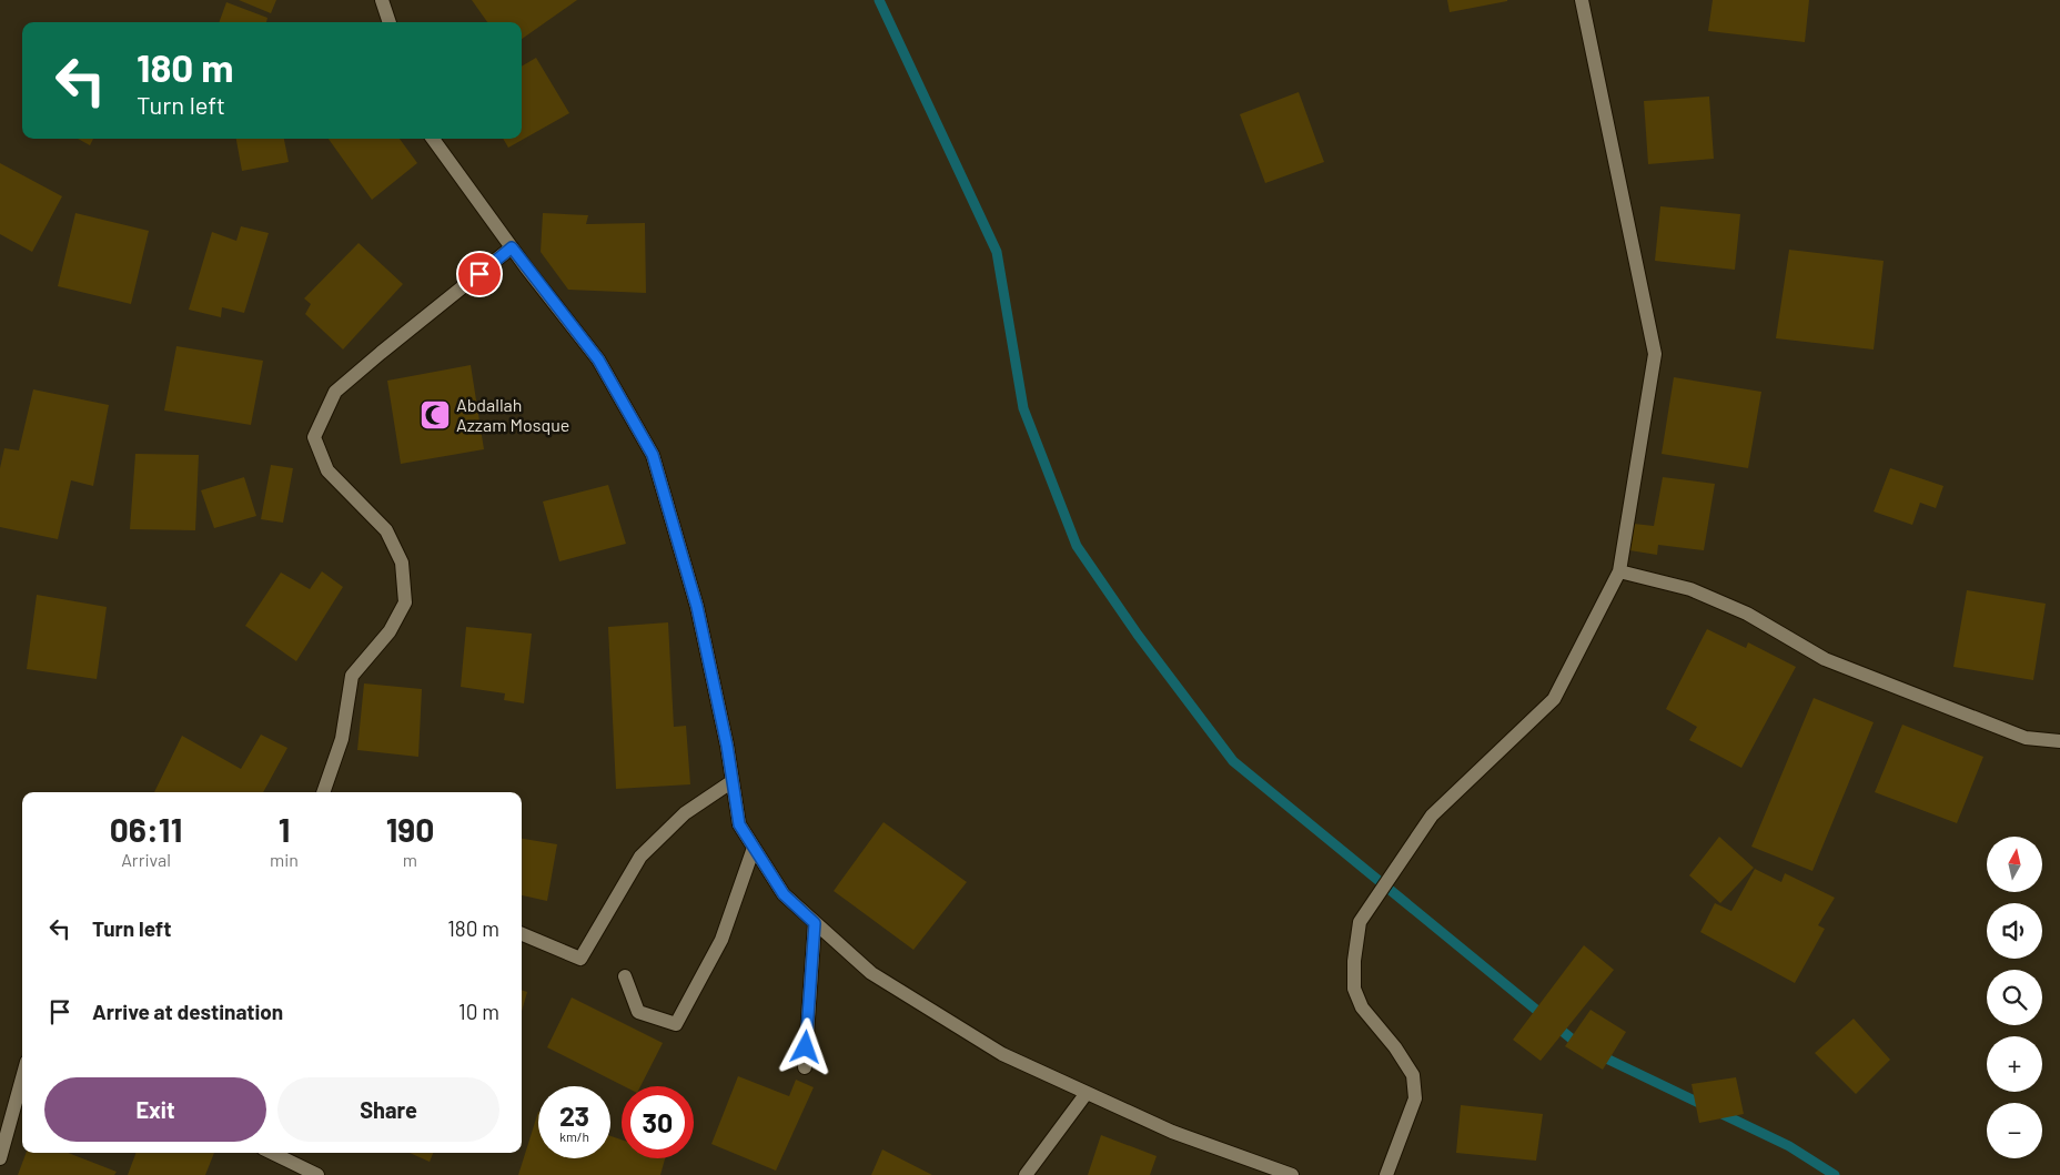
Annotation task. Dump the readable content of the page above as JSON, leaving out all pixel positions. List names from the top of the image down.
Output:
{
  "places": {
    "mosque": ["Abdallah Azzam Mosque"]
  },
  "north": "top",
  "page": {
    "turn": ["180 m", "Turn left"],
    "eta": [
      "06:11",
      "Arrival",
      "1",
      "min",
      "190",
      "m"
    ],
    "map_buttons": ["+", "−"],
    "list": [
      {
        "name": "Turn left",
        "value": "180 m"
      },
      {
        "name": "Arrive at destination",
        "value": "10 m"
      }
    ],
    "buttons": ["Exit", "Share"],
    "speed": "23 km/h",
    "limit": "30"
  }
}
